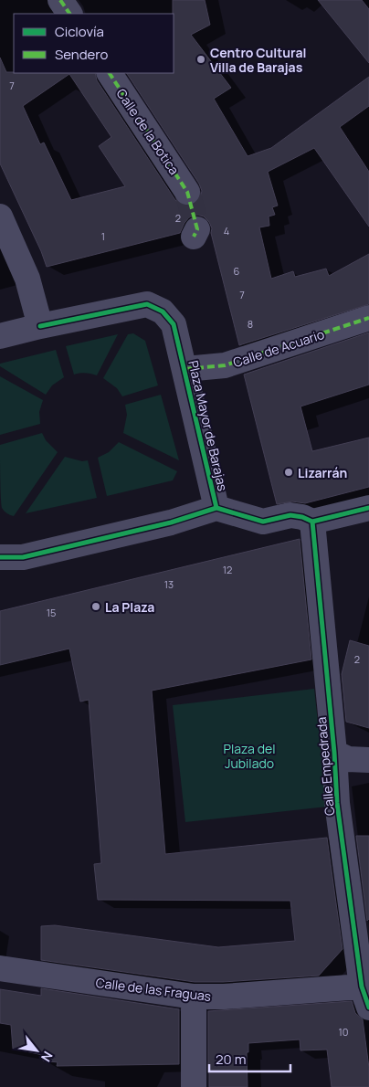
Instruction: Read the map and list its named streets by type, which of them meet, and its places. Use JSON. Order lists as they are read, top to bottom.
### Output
{
  "streets": {
    "street": [
      "Calle de la Botica",
      "Calle de Acuario",
      "Plaza Mayor de Barajas",
      "Calle Empedrada",
      "Calle de las Fraguas"
    ]
  },
  "crossings": [
    ["Calle de Acuario", "Plaza Mayor de Barajas"],
    ["Calle Empedrada", "Calle de las Fraguas"]
  ],
  "parks": ["Plaza del Jubilado"],
  "places": ["Centro Cultural Villa de Barajas", "Lizarrán", "La Plaza"],
  "house_numbers": [
    "7",
    "2",
    "4",
    "1",
    "6",
    "7",
    "8",
    "12",
    "13",
    "15",
    "2",
    "10"
  ],
  "legend": ["Ciclovía", "Sendero"],
  "scale_bar": "20 m",
  "north": "bottom right"
}
